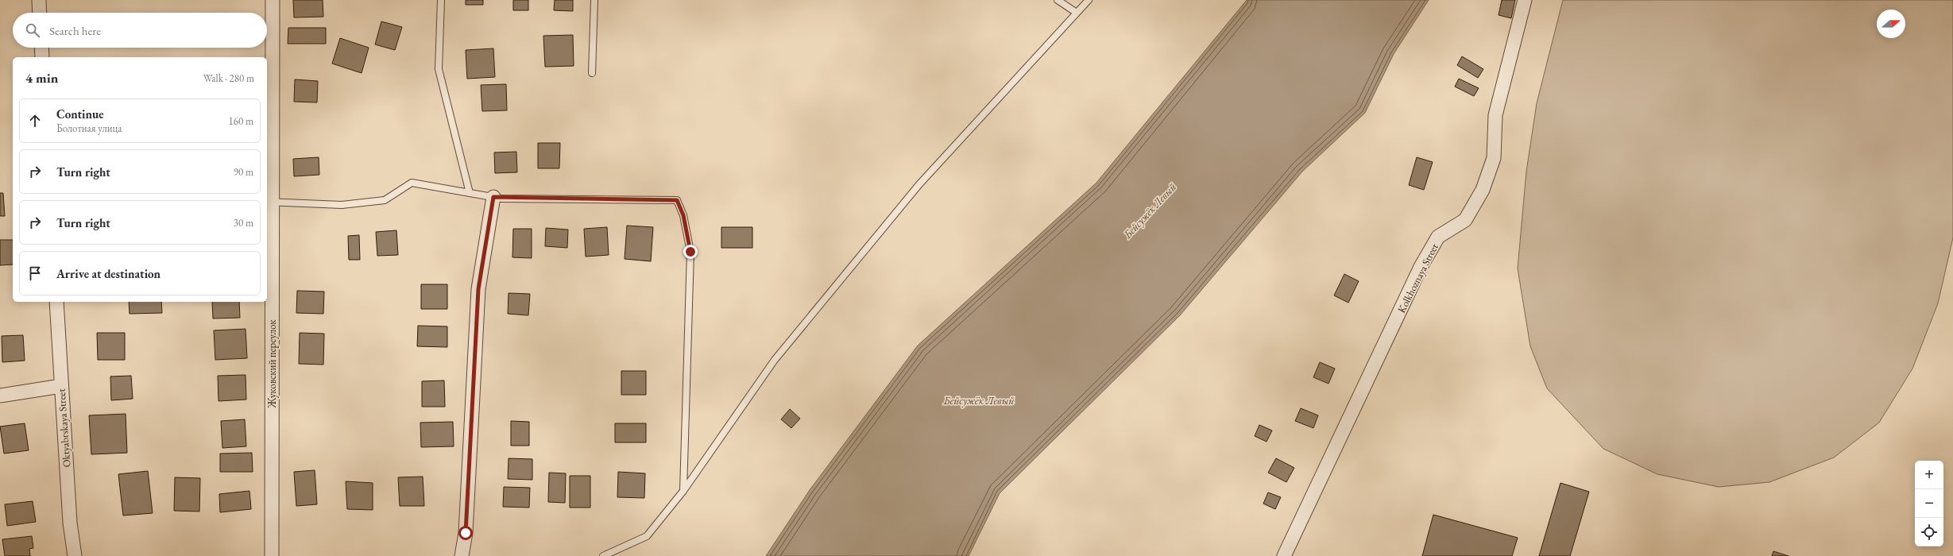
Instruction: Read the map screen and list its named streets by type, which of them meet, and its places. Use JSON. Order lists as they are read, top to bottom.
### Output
{
  "streets": {
    "street": ["Kolkhoznaya Street", "Жуковский переулок", "Oktyabrskaya Street"]
  },
  "water": ["Бейсужёк Левый"],
  "north": "right",
  "page": {
    "search": "Search here",
    "heading": ["4 min", "Walk · 280 m"],
    "list": [
      ["Continue", "Болотная улица", "160 m"],
      ["Turn right", "90 m"],
      ["Turn right", "30 m"],
      "Arrive at destination"
    ],
    "map_buttons": ["+", "−"]
  }
}
